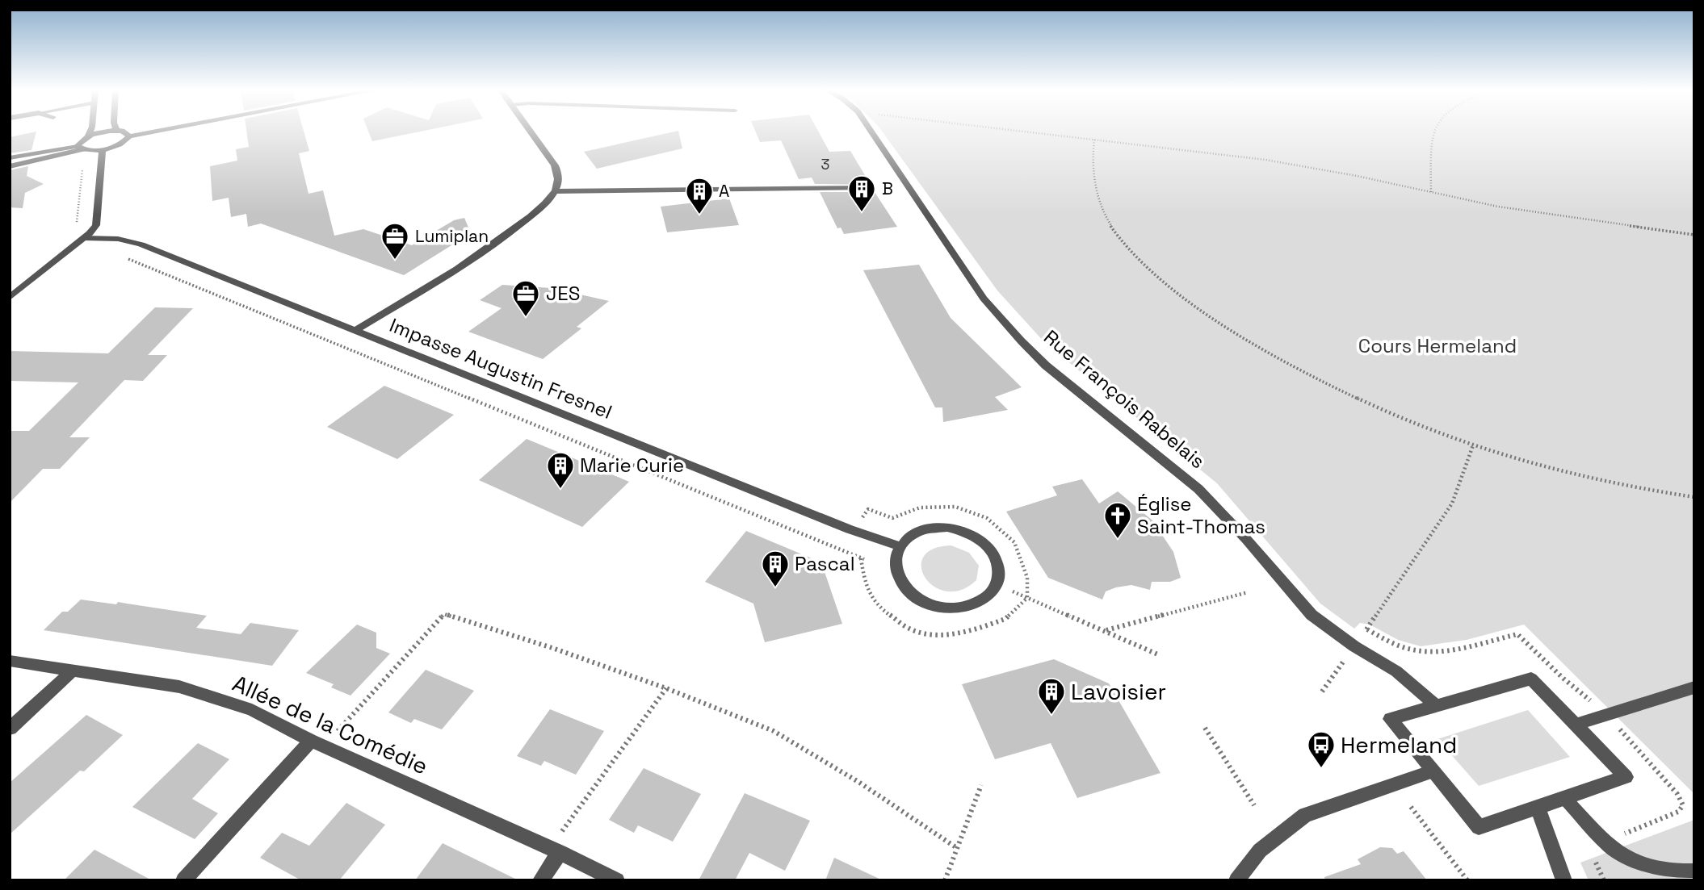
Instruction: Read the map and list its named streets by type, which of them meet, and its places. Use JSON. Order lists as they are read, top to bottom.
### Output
{
  "streets": {
    "street": ["Impasse Augustin Fresnel", "Rue François Rabelais", "Allée de la Comédie"]
  },
  "parks": ["Cours Hermeland"],
  "places": {
    "building": [
      "B",
      "A",
      "Marie Curie",
      "Pascal",
      "Lavoisier"
    ],
    "office": ["Lumiplan", "JES"],
    "church": ["Église Saint-Thomas"],
    "bus stop": ["Hermeland"]
  },
  "house_numbers": ["3"]
}
